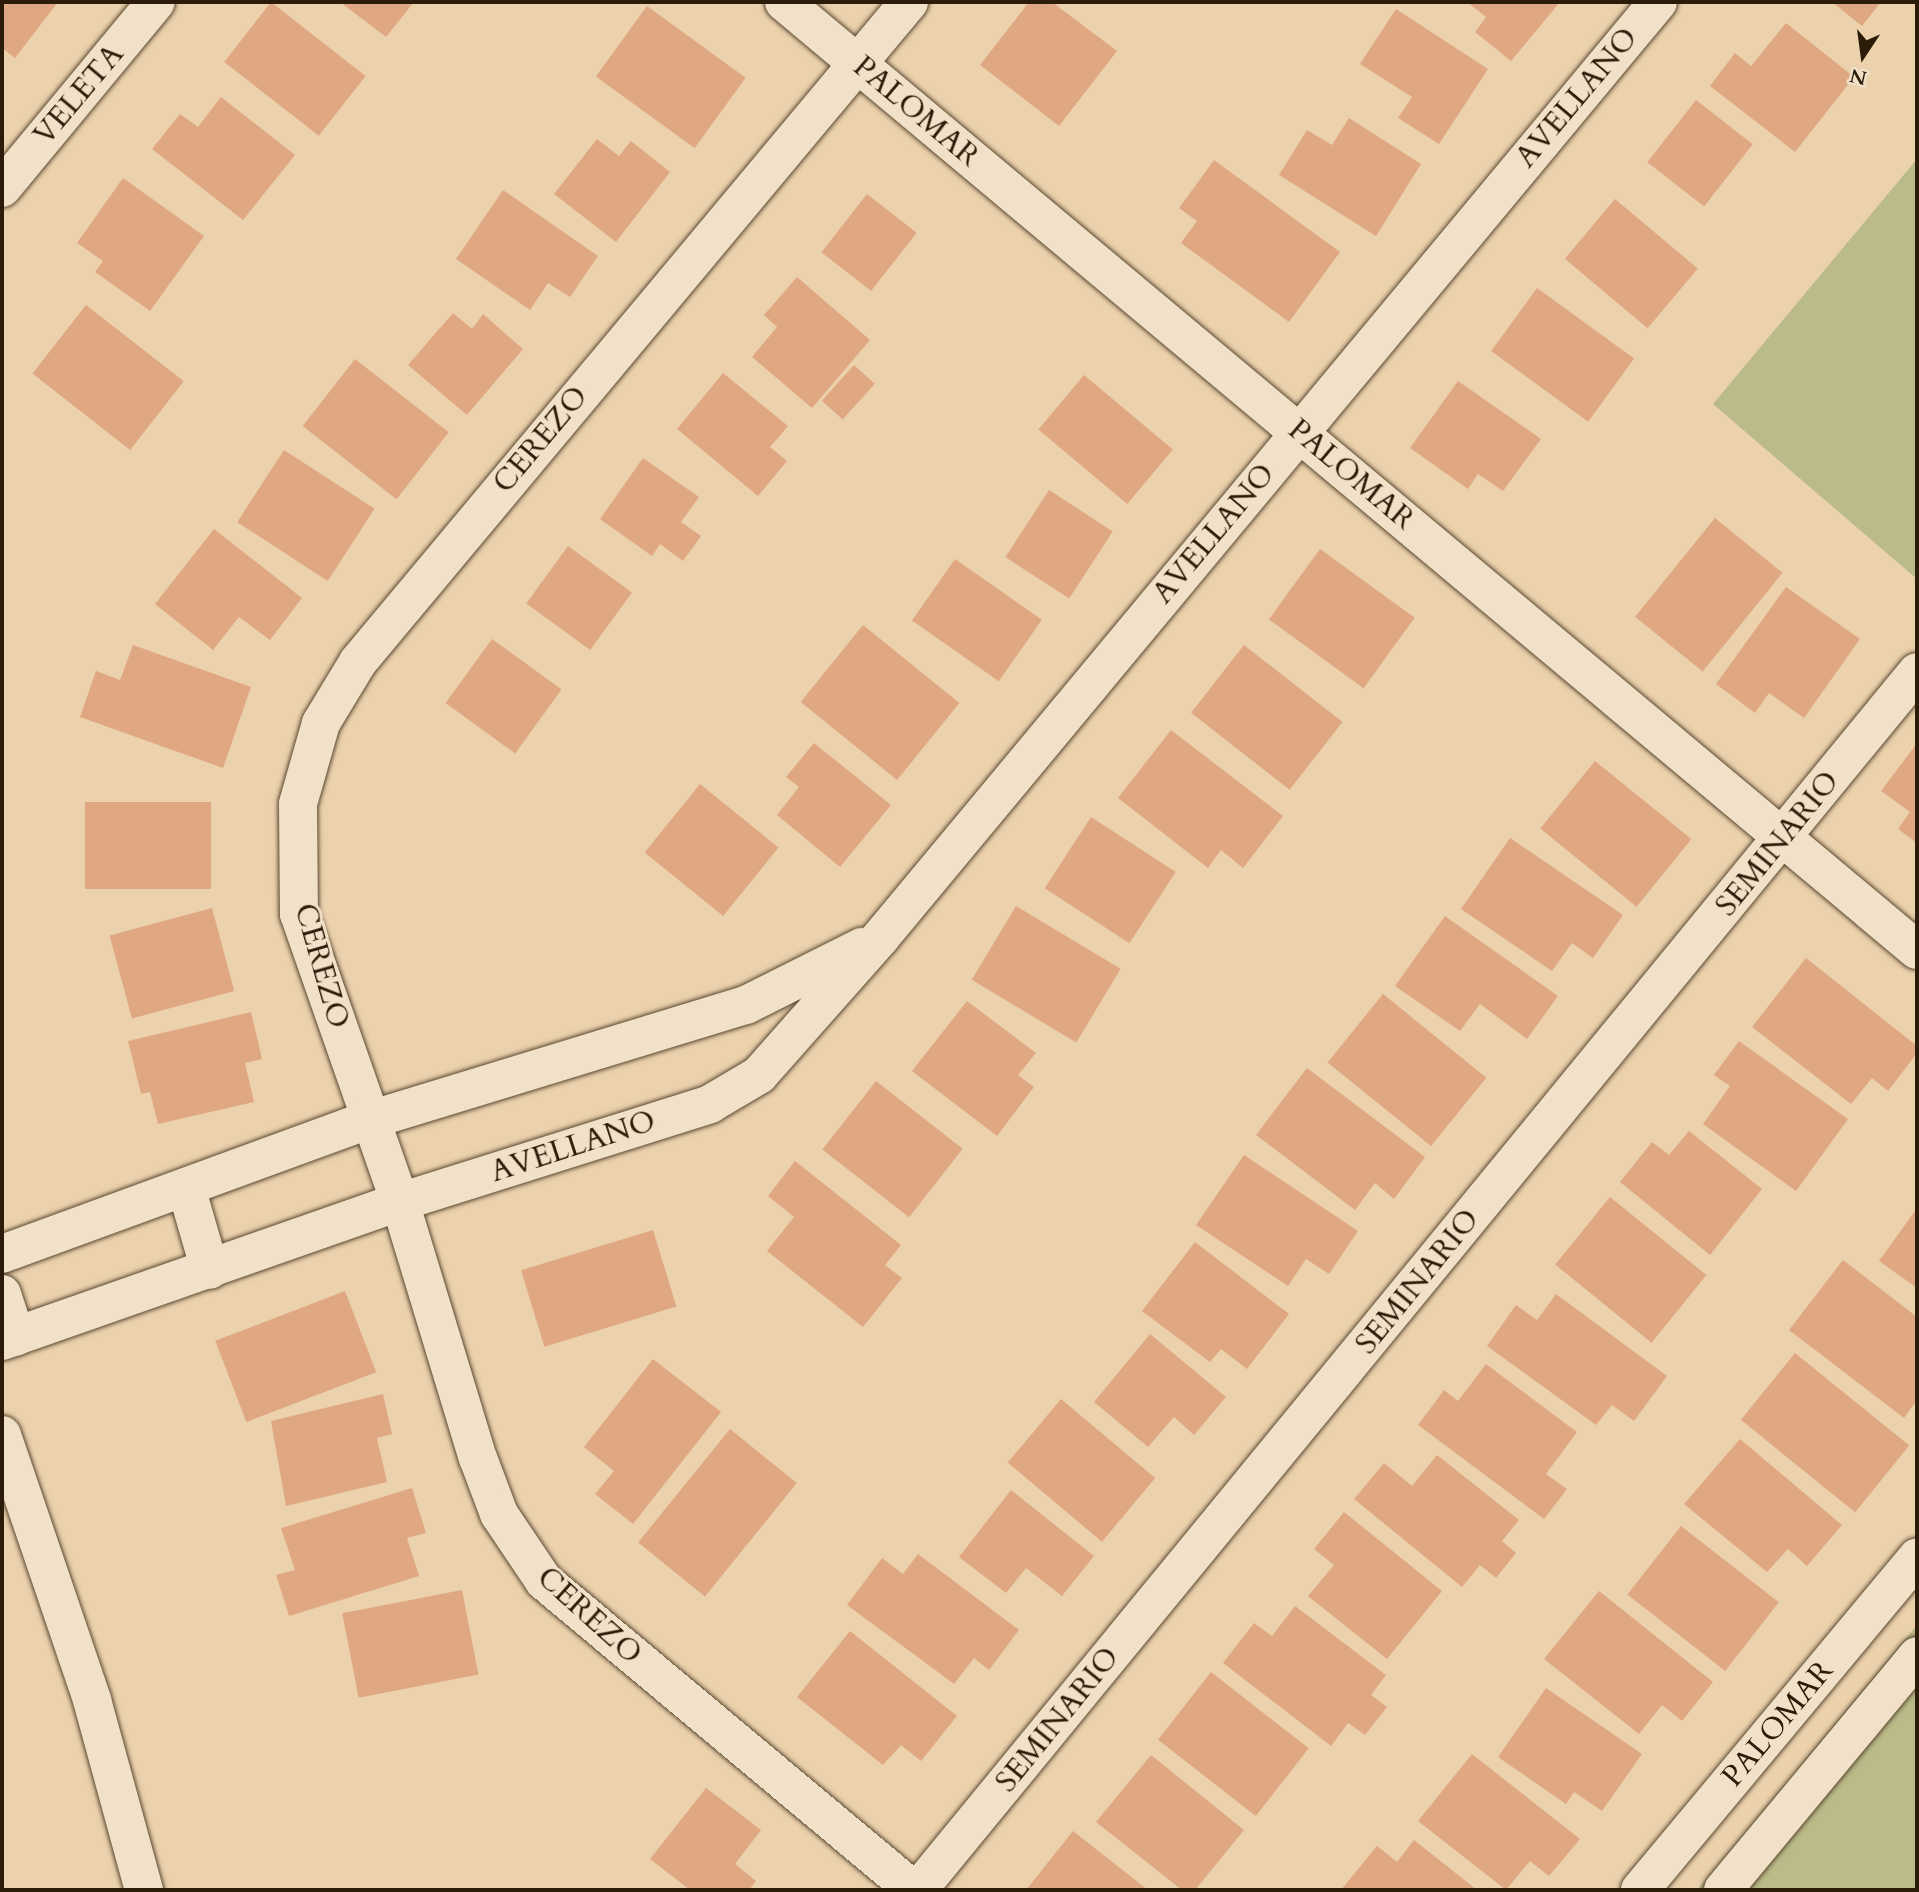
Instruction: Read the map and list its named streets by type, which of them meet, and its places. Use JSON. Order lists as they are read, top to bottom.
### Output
{
  "streets": {
    "street": [
      "VELETA",
      "AVELLANO",
      "PALOMAR",
      "CEREZO",
      "SEMINARIO"
    ]
  },
  "crossings": [
    ["AVELLANO", "PALOMAR"],
    ["AVELLANO", "CEREZO"],
    ["PALOMAR", "CEREZO"],
    ["PALOMAR", "SEMINARIO"],
    ["CEREZO", "SEMINARIO"]
  ],
  "north": "bottom"
}
